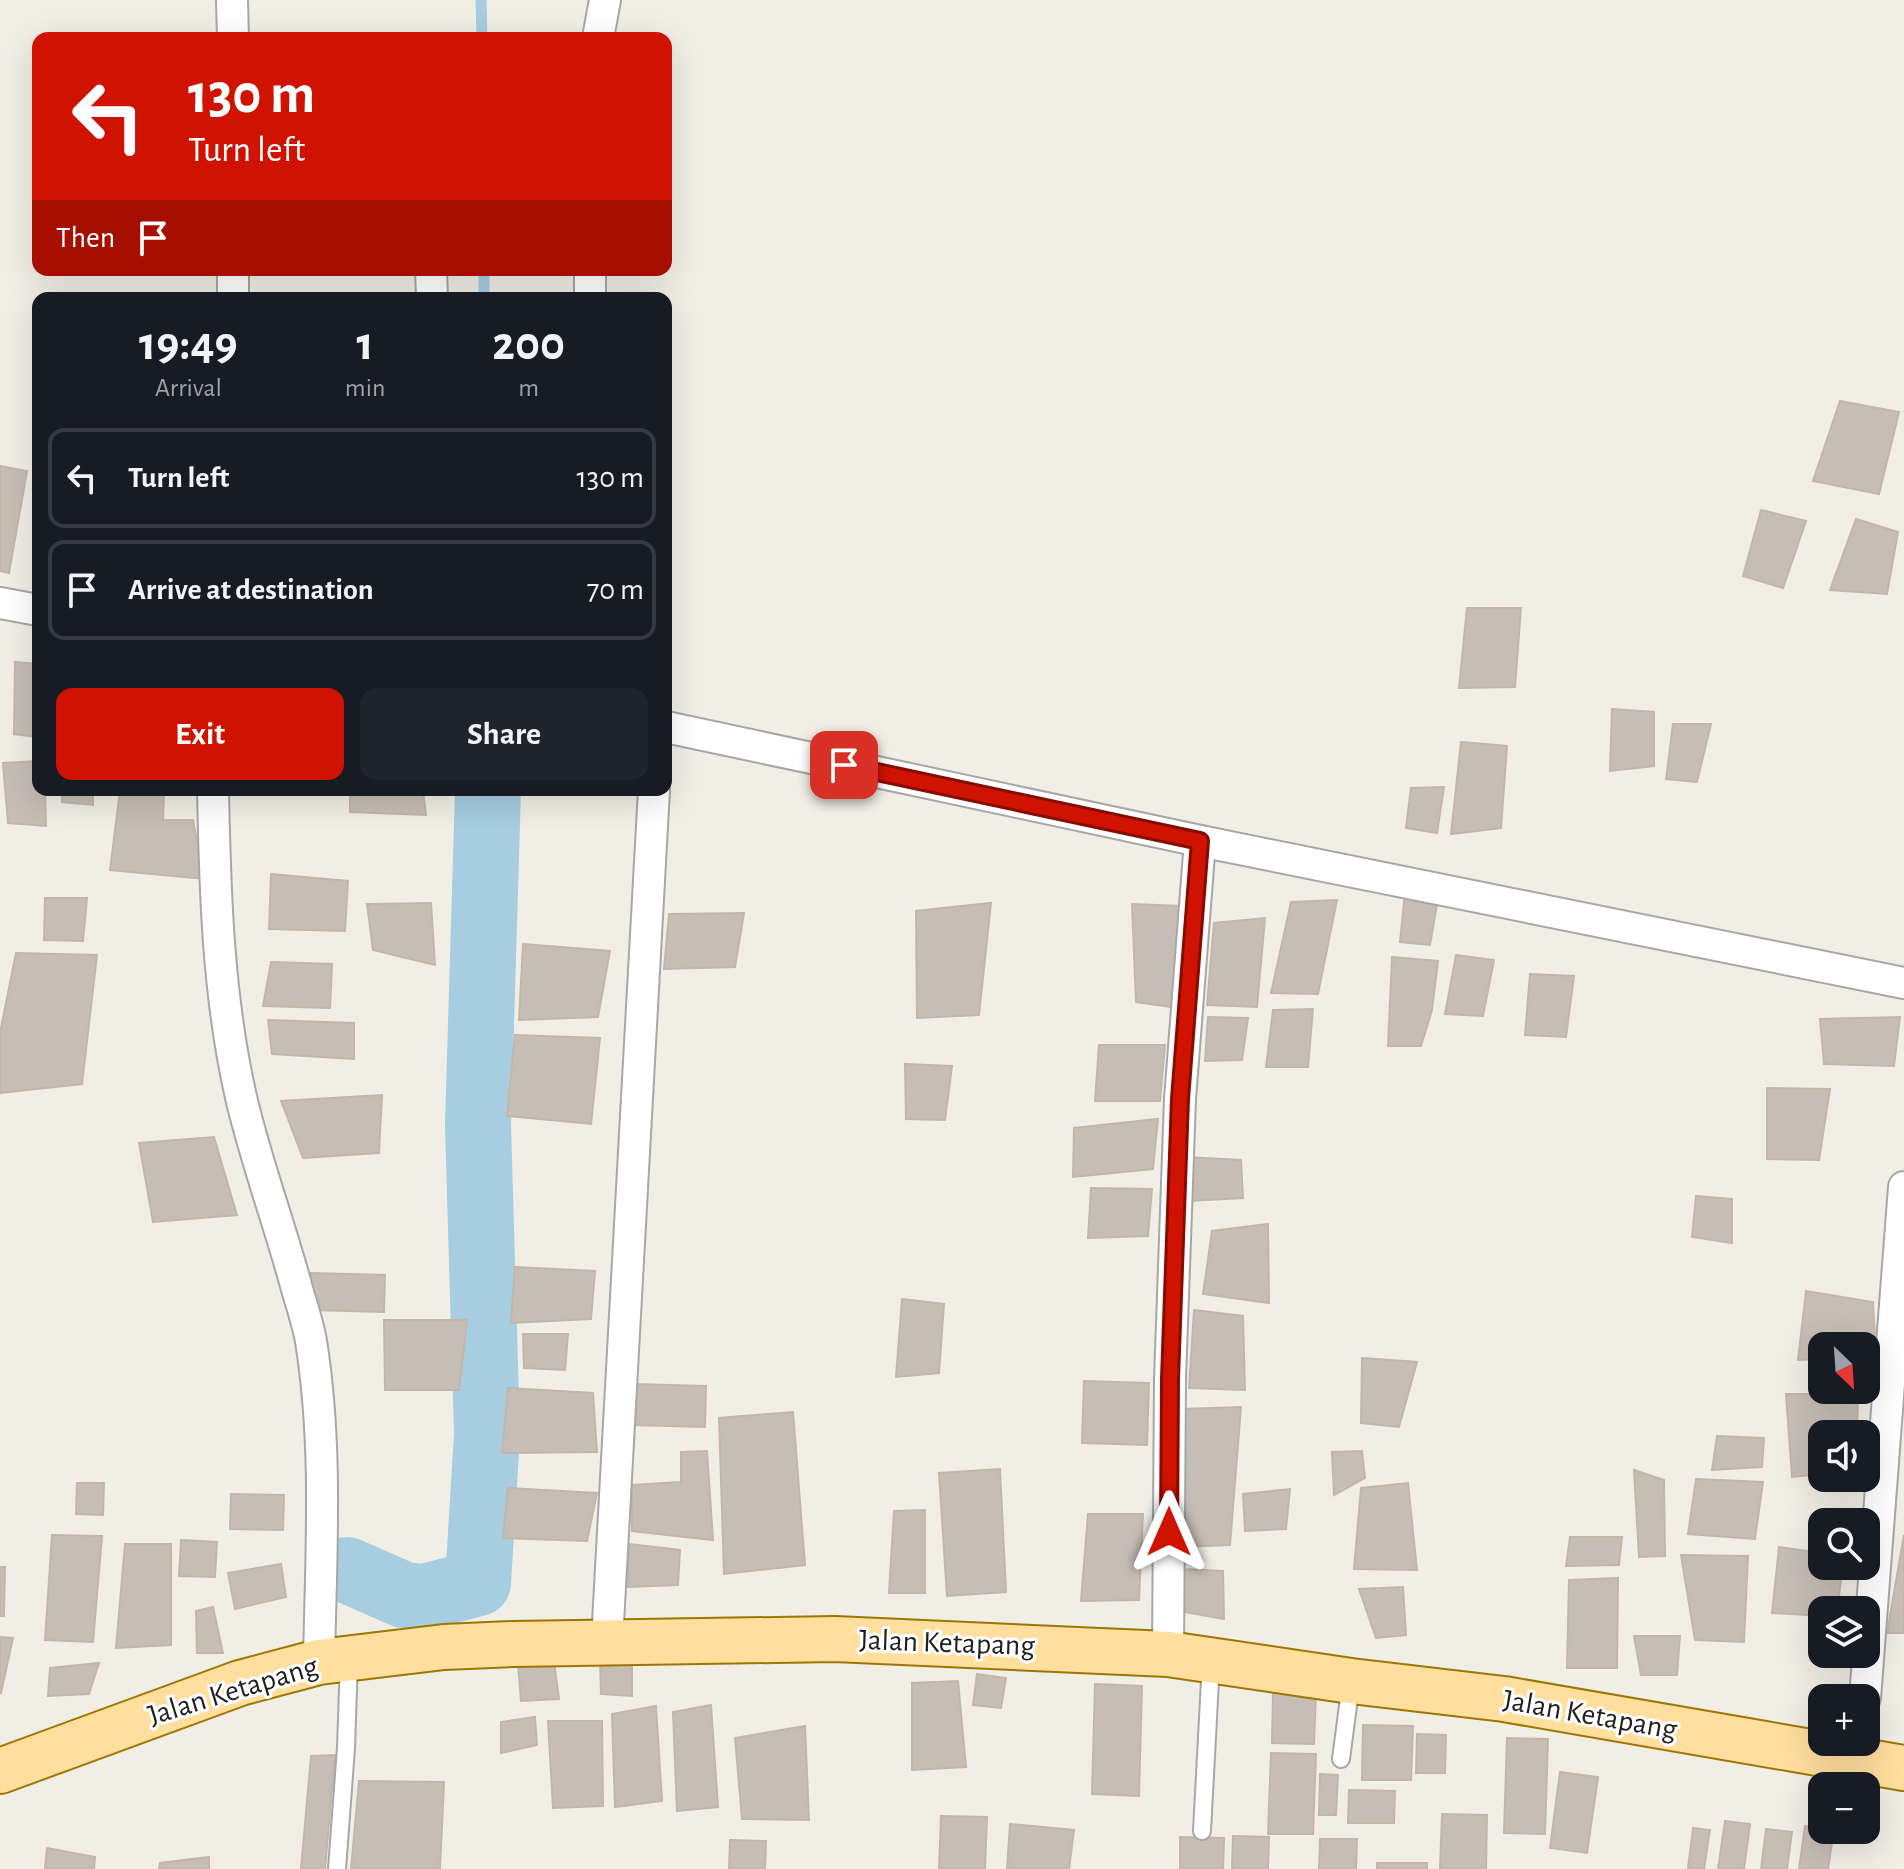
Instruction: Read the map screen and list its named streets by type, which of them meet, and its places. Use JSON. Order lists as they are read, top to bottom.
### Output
{
  "streets": {
    "main road": ["Jalan Ketapang"]
  },
  "north": "bottom right",
  "page": {
    "turn": ["130 m", "Turn left"],
    "then": "Then",
    "eta": [
      "19:49",
      "Arrival",
      "1",
      "min",
      "200",
      "m"
    ],
    "list": [
      {
        "name": "Turn left",
        "value": "130 m"
      },
      {
        "name": "Arrive at destination",
        "value": "70 m"
      }
    ],
    "buttons": ["Exit", "Share"],
    "map_buttons": ["+", "−"]
  }
}
